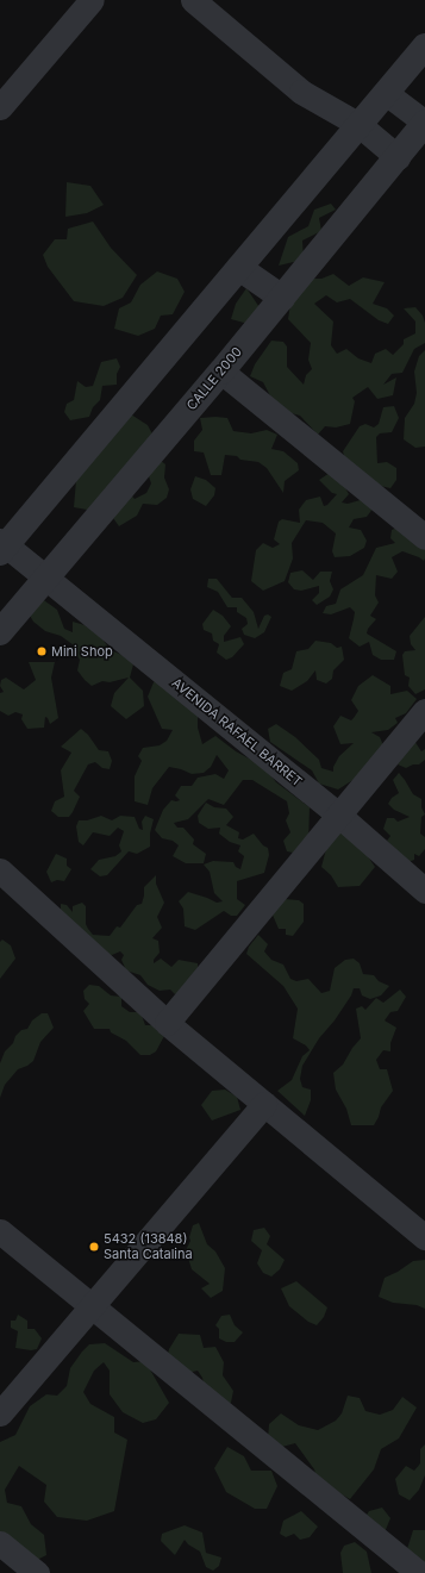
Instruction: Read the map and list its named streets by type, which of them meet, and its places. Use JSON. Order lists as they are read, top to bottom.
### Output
{
  "streets": {
    "street": ["CALLE 2000", "AVENIDA RAFAEL BARRET"]
  },
  "crossings": [
    ["CALLE 2000", "AVENIDA RAFAEL BARRET"]
  ],
  "places": ["Mini Shop", "5432 (13848) Santa Catalina"]
}
